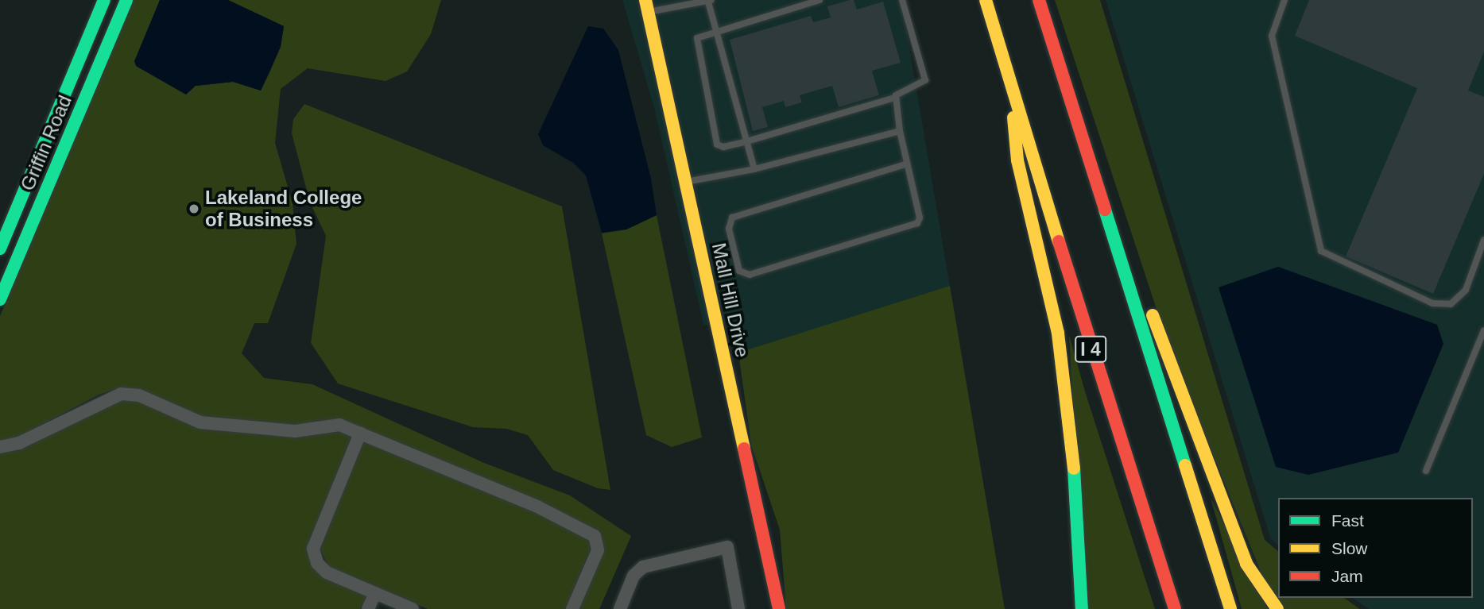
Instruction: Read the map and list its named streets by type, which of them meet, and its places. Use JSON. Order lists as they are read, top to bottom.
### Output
{
  "streets": {
    "main road": ["Griffin Road", "Mall Hill Drive", "I 4"]
  },
  "places": ["Lakeland College of Business"],
  "legend": ["Fast", "Slow", "Jam"]
}
